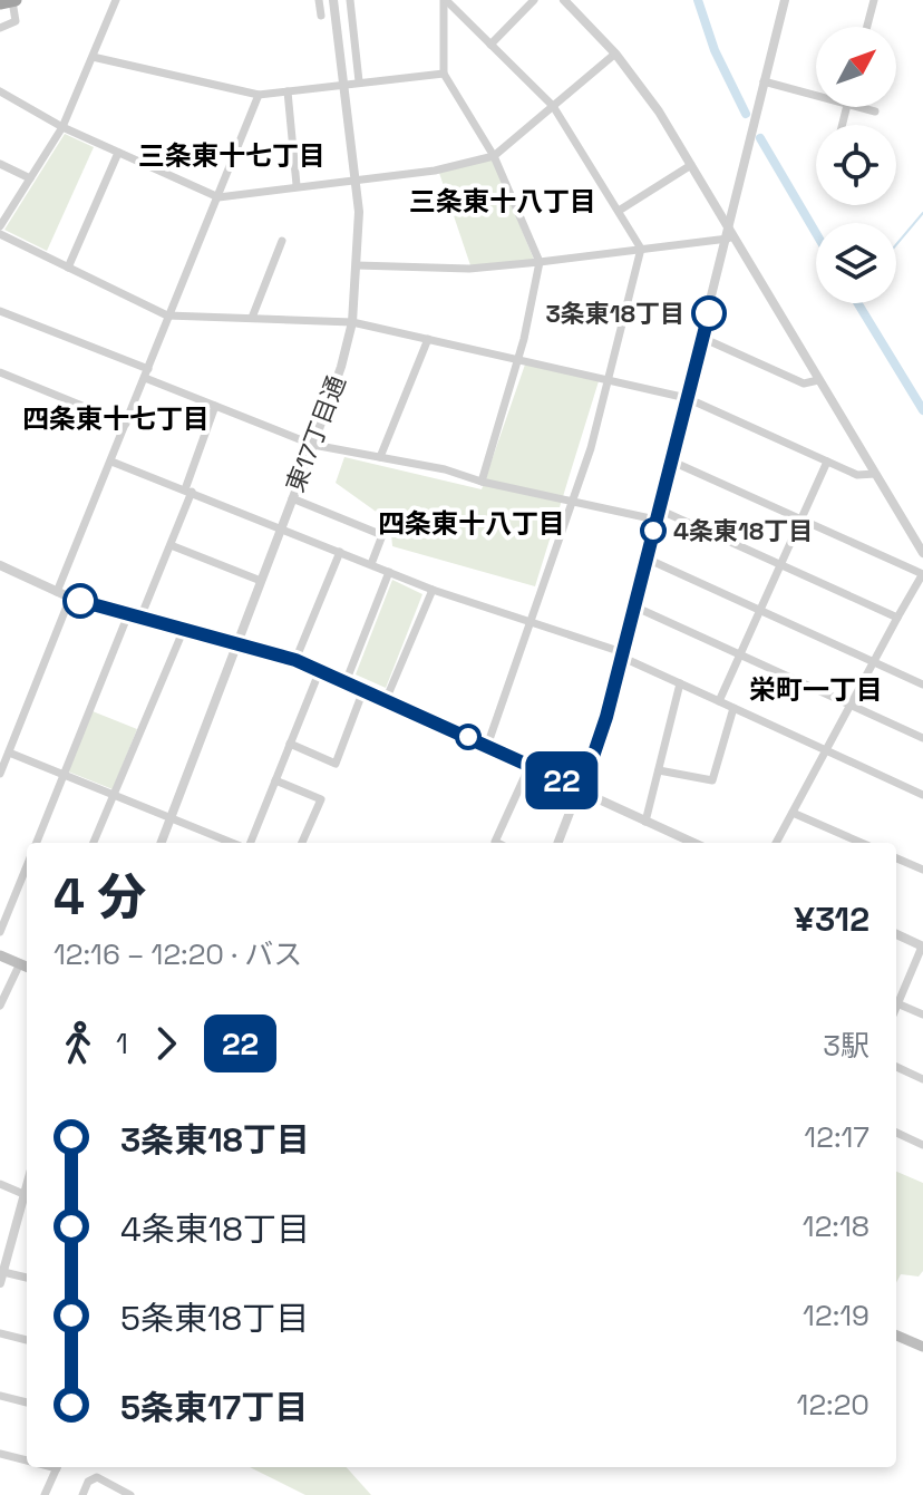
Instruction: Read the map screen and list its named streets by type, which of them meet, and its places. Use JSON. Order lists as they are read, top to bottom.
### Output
{
  "streets": {
    "street": ["東17丁目通"]
  },
  "districts": [
    "三条東十七丁目",
    "三条東十八丁目",
    "四条東十七丁目",
    "四条東十八丁目",
    "栄町一丁目"
  ],
  "places": ["3条東18丁目", "4条東18丁目"],
  "lines": ["bus line 22"],
  "north": "top right",
  "page": {
    "on_map": "22",
    "heading": ["4 分", "12:16 – 12:20 · バス", "¥312"],
    "legs": ["1", "22", "3駅"],
    "list": [
      {
        "name": "3条東18丁目",
        "value": "12:17"
      },
      {
        "name": "4条東18丁目",
        "value": "12:18"
      },
      {
        "name": "5条東18丁目",
        "value": "12:19"
      },
      {
        "name": "5条東17丁目",
        "value": "12:20"
      }
    ]
  }
}
